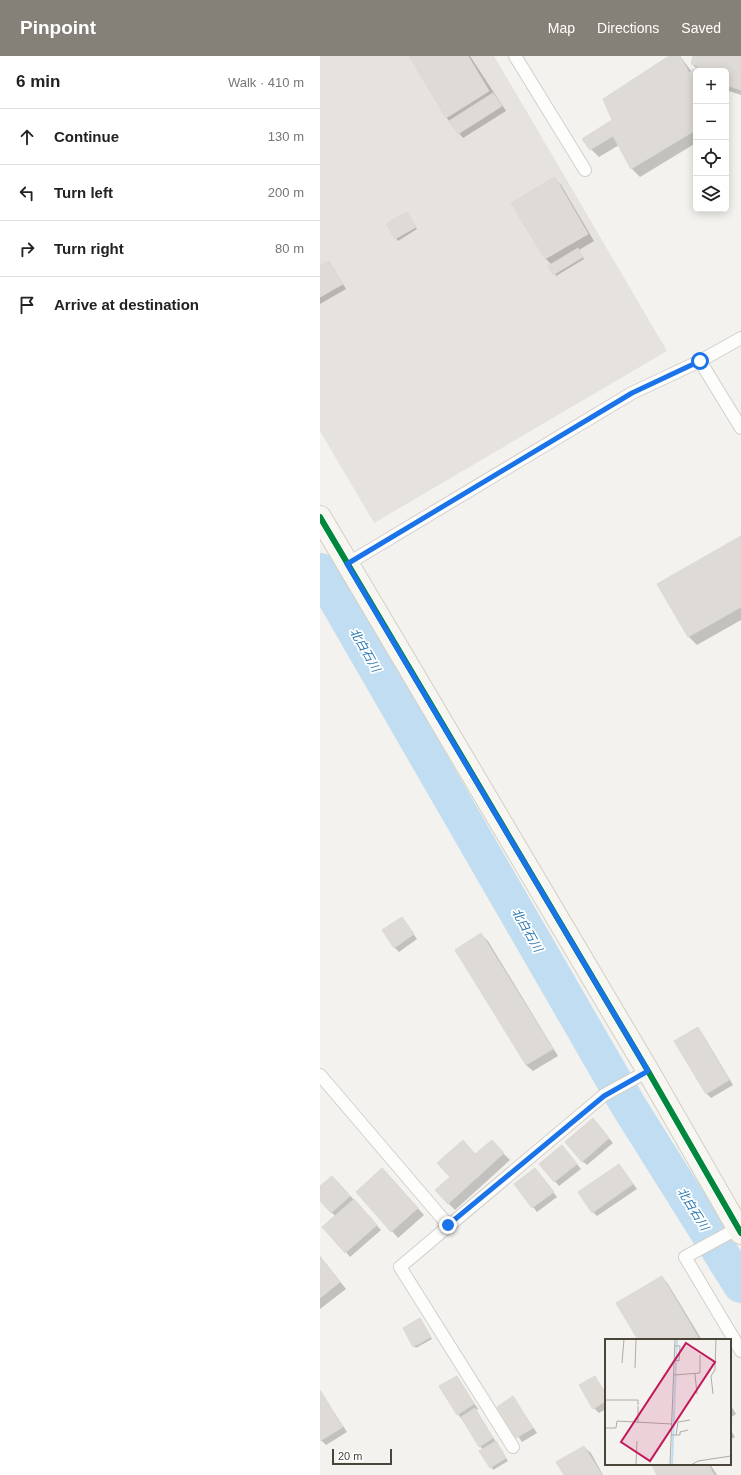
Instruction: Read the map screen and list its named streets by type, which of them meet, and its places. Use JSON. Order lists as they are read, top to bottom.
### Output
{
  "water": ["北白石川"],
  "scale_bar": "20 m",
  "page": {
    "header": "Pinpoint",
    "nav": ["Map", "Directions", "Saved"],
    "heading": ["6 min", "Walk · 410 m"],
    "map_buttons": ["+", "−"],
    "list": [
      ["Continue", "130 m"],
      ["Turn left", "200 m"],
      ["Turn right", "80 m"],
      "Arrive at destination"
    ],
    "scale": "20 m"
  }
}
